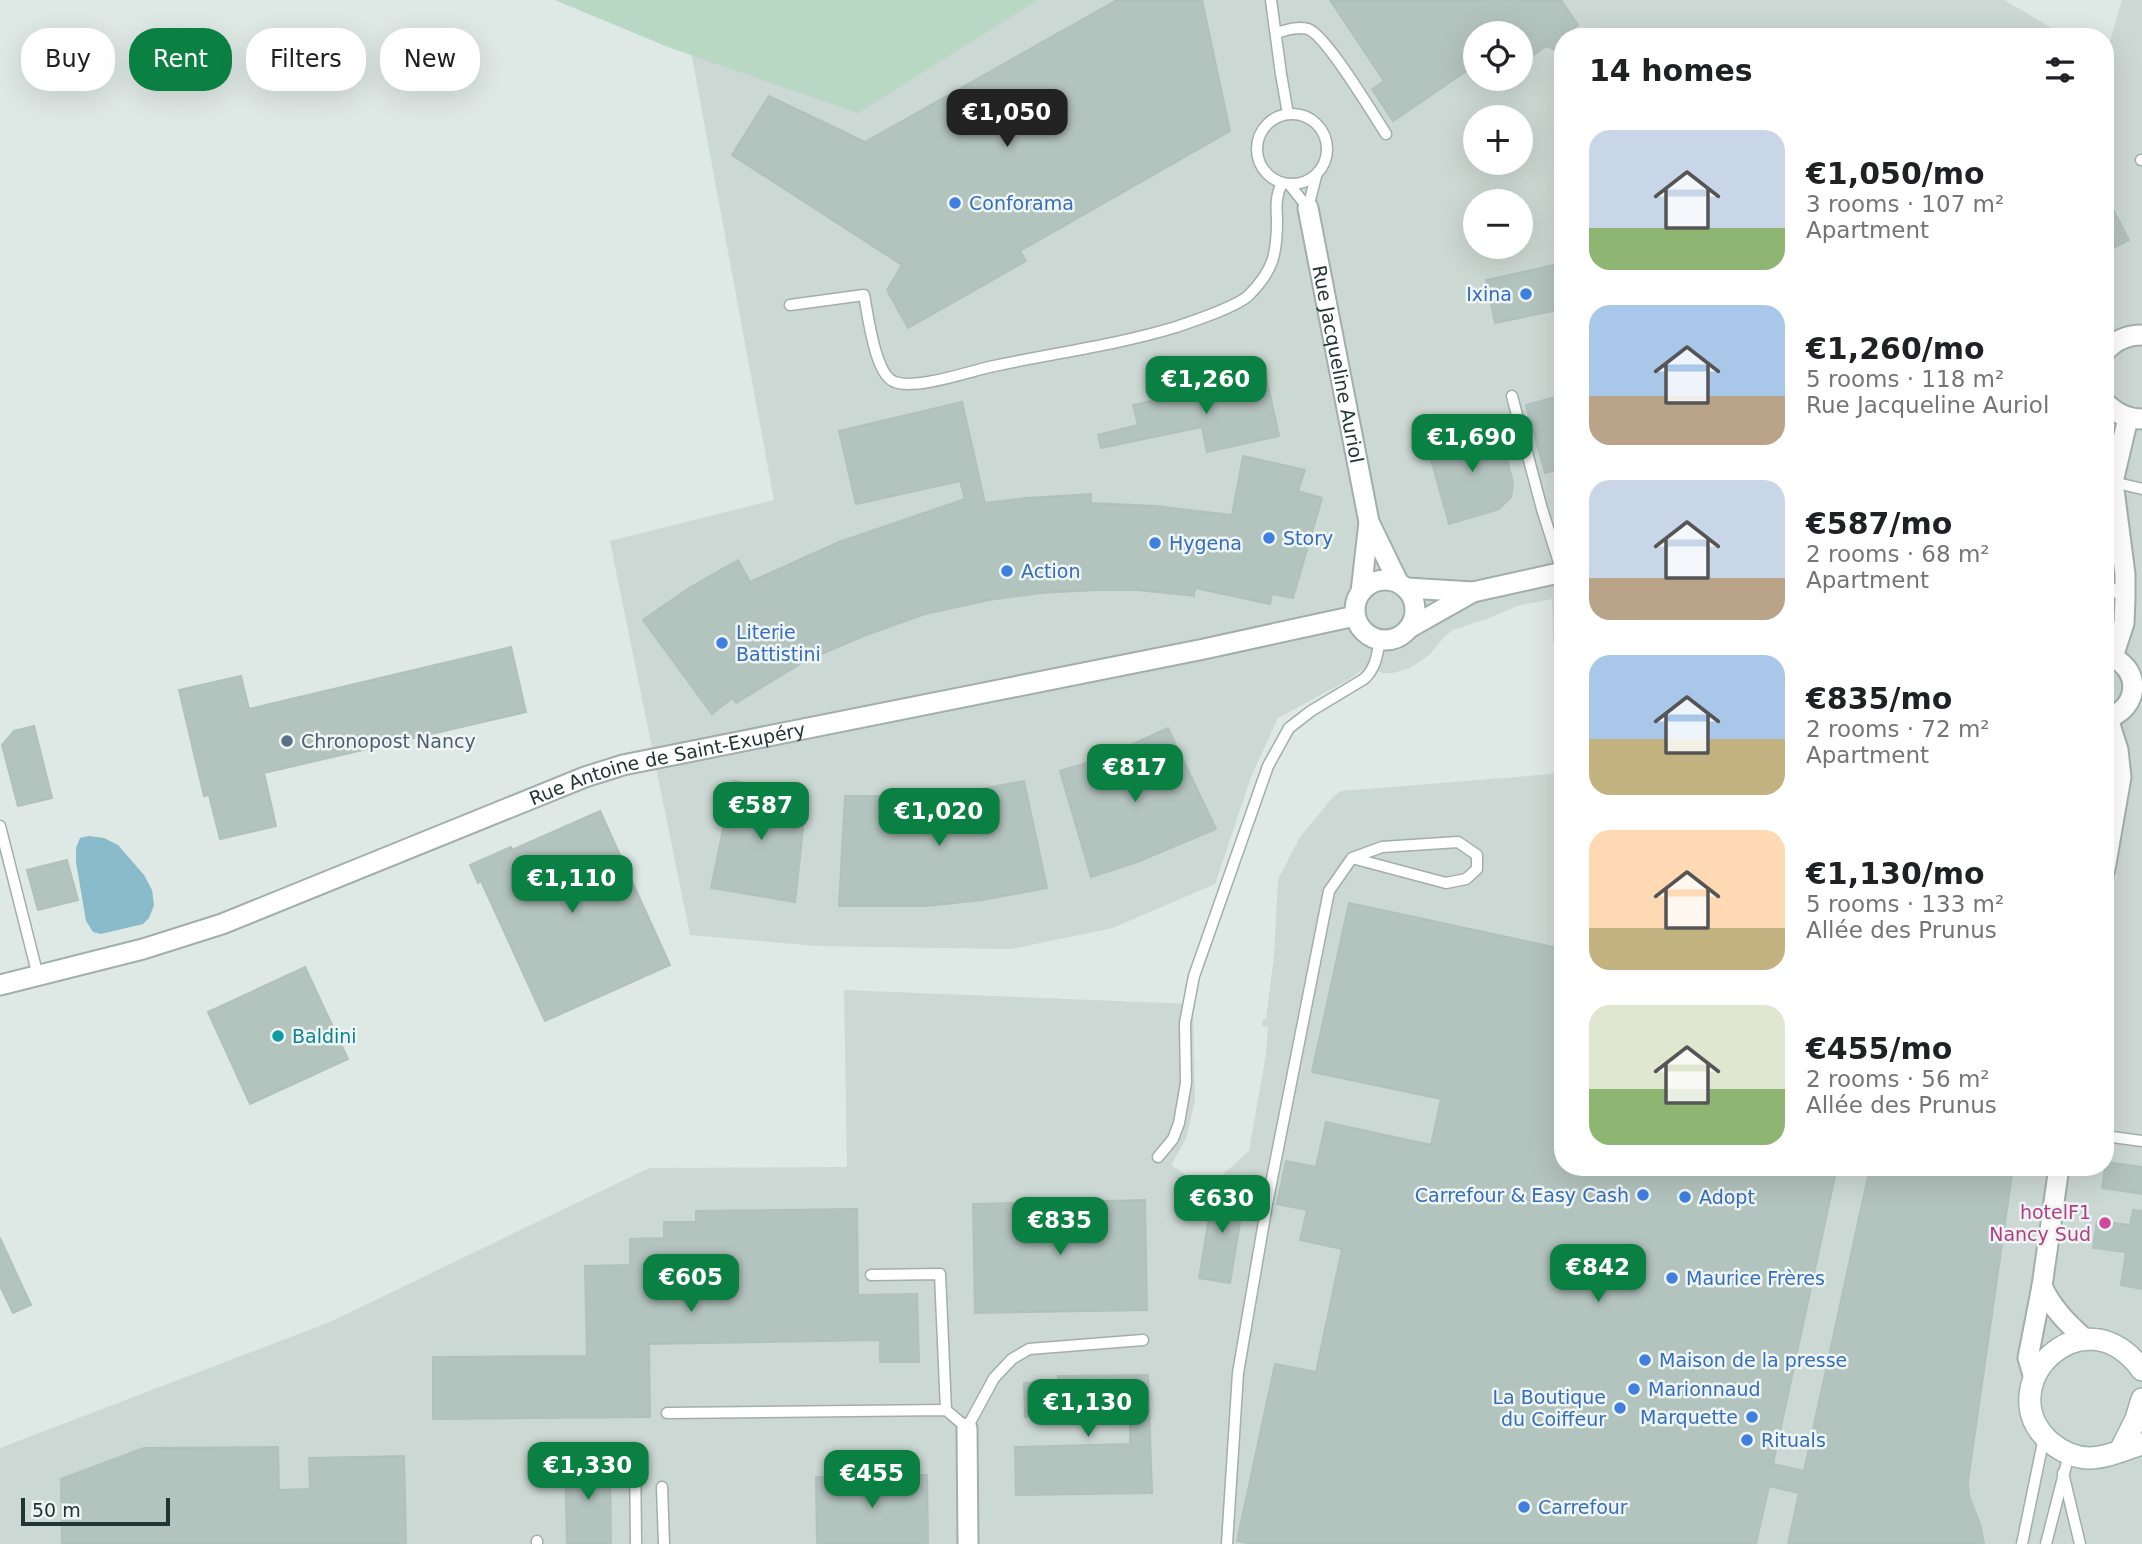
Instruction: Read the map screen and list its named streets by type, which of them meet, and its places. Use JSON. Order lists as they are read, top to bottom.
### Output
{
  "streets": {
    "street": ["Rue Jacqueline Auriol", "Rue Antoine de Saint-Exupéry"]
  },
  "crossings": [
    ["Rue Jacqueline Auriol", "Rue Antoine de Saint-Exupéry"]
  ],
  "places": [
    "Conforama",
    "Ixina",
    "Story",
    "Hygena",
    "Action",
    "Literie Battistini",
    "Chronopost Nancy",
    "Baldini",
    "Carrefour & Easy Cash",
    "Adopt",
    "hotelF1 Nancy Sud",
    "Maurice Frères",
    "Maison de la presse",
    "Marionnaud",
    "La Boutique du Coiffeur",
    "Marquette",
    "Rituals",
    "Carrefour"
  ],
  "scale_bar": "50 m",
  "page": {
    "map_buttons": ["+", "−"],
    "chip": [
      "Buy",
      "Rent",
      "Filters",
      "New"
    ],
    "heading": "14 homes",
    "price": [
      "€1,050",
      "€1,260",
      "€1,690",
      "€817",
      "€587",
      "€1,020",
      "€1,110",
      "€630",
      "€835",
      "€842",
      "€605",
      "€1,130",
      "€1,330",
      "€455"
    ],
    "list": [
      {
        "name": "€1,050/mo",
        "note": "3 rooms · 107 m² · Apartment"
      },
      {
        "name": "€1,260/mo",
        "note": "5 rooms · 118 m² · Rue Jacqueline Auriol"
      },
      {
        "name": "€587/mo",
        "note": "2 rooms · 68 m² · Apartment"
      },
      {
        "name": "€835/mo",
        "note": "2 rooms · 72 m² · Apartment"
      },
      {
        "name": "€1,130/mo",
        "note": "5 rooms · 133 m² · Allée des Prunus"
      },
      {
        "name": "€455/mo",
        "note": "2 rooms · 56 m² · Allée des Prunus"
      }
    ],
    "scale": "50 m"
  }
}
